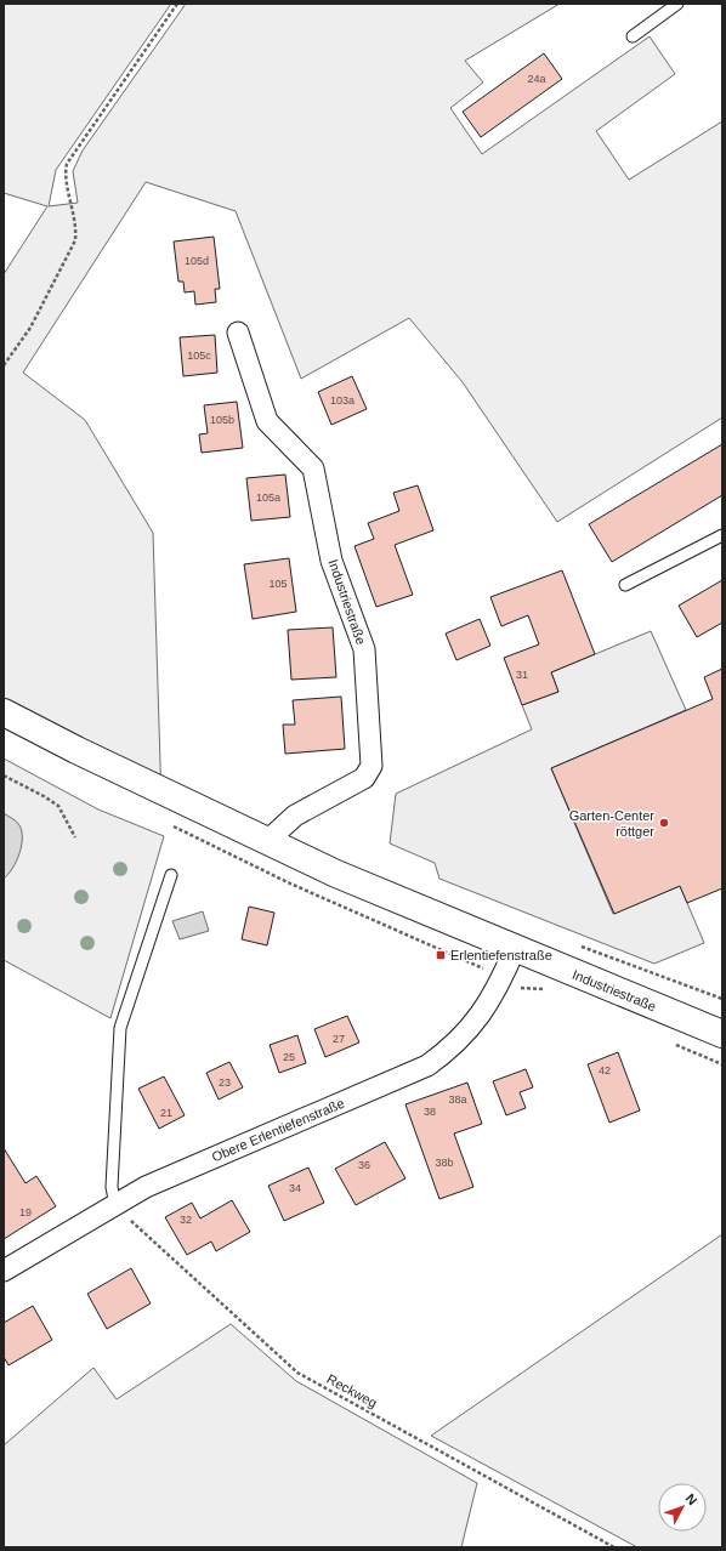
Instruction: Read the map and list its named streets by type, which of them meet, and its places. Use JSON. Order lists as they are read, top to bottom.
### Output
{
  "streets": {
    "street": ["Industriestraße", "Obere Erlentiefenstraße"],
    "path": ["Reckweg"]
  },
  "crossings": [
    ["Industriestraße", "Obere Erlentiefenstraße"],
    ["Obere Erlentiefenstraße", "Reckweg"]
  ],
  "places": {
    "other": ["Garten-Center röttger"],
    "transit": ["Erlentiefenstraße"]
  },
  "house_numbers": [
    "24a",
    "105d",
    "105c",
    "103a",
    "105b",
    "105a",
    "105",
    "31",
    "27",
    "25",
    "42",
    "23",
    "38a",
    "38",
    "21",
    "38b",
    "36",
    "34",
    "19",
    "32"
  ],
  "north": "top right"
}
